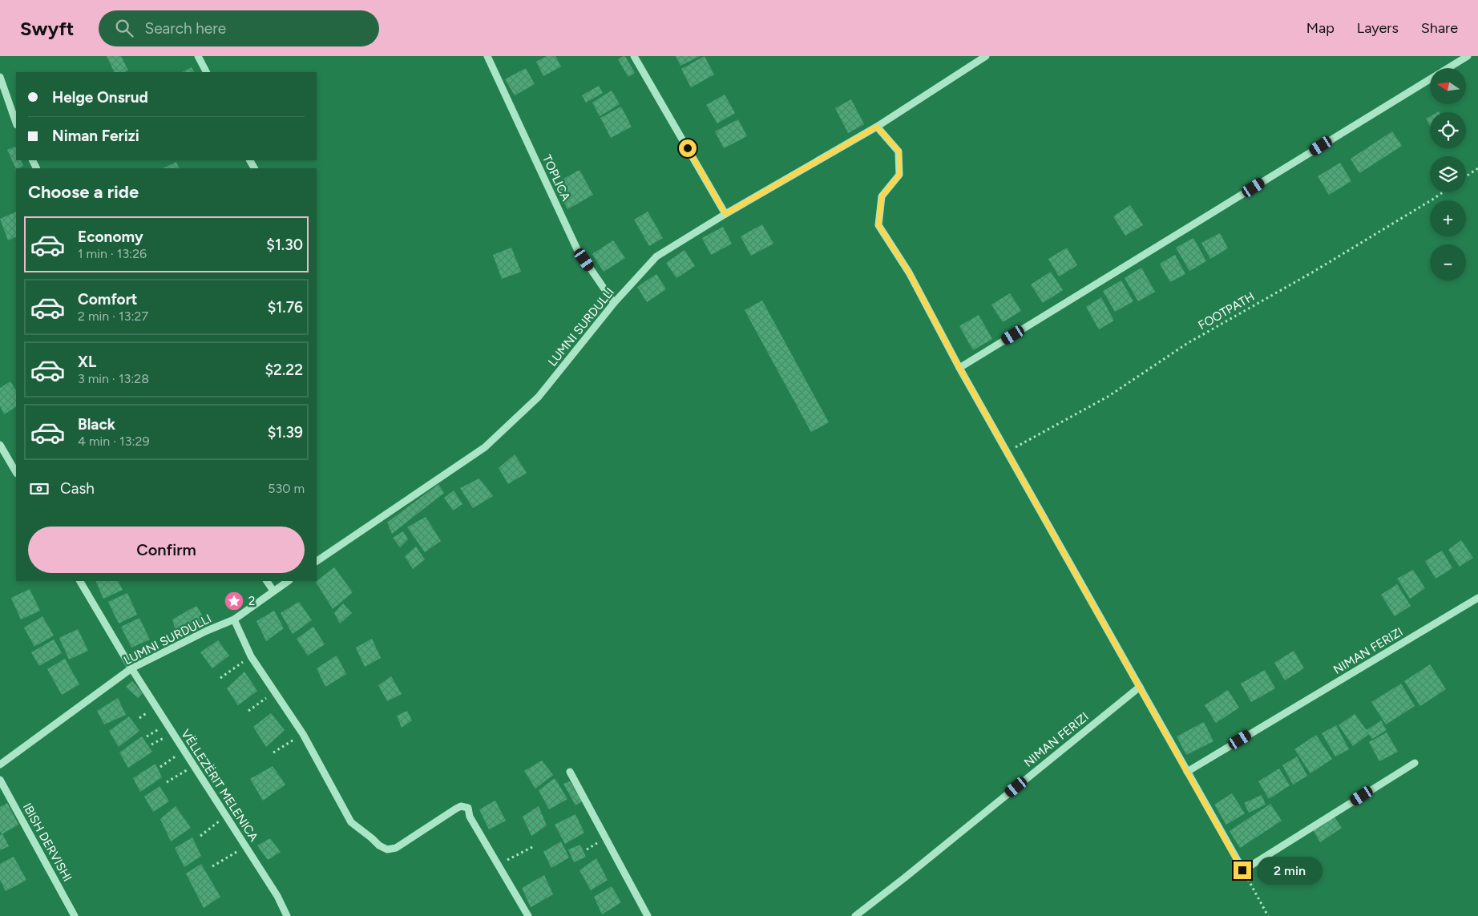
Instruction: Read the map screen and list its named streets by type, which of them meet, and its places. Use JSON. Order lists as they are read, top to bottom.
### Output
{
  "streets": {
    "street": [
      "TOPLICA",
      "LUMNI SURDULLI",
      "NIMAN FERIZI",
      "VËLLEZËRIT MELENICA",
      "IBISH DERVISHI"
    ],
    "path": ["FOOTPATH"]
  },
  "crossings": [
    ["TOPLICA", "LUMNI SURDULLI"],
    ["LUMNI SURDULLI", "VËLLEZËRIT MELENICA"]
  ],
  "places": {
    "place": ["2"]
  },
  "north": "left",
  "page": {
    "header": "Swyft",
    "search": "Search here",
    "nav": ["Map", "Layers", "Share"],
    "map_buttons": ["+", "−"],
    "banner": ["Helge Onsrud", "Niman Ferizi"],
    "heading": "Choose a ride",
    "list": [
      {
        "name": "Economy",
        "note": "1 min · 13:26",
        "value": "$1.30"
      },
      {
        "name": "Comfort",
        "note": "2 min · 13:27",
        "value": "$1.76"
      },
      {
        "name": "XL",
        "note": "3 min · 13:28",
        "value": "$2.22"
      },
      {
        "name": "Black",
        "note": "4 min · 13:29",
        "value": "$1.39"
      }
    ],
    "pay": ["Cash", "530 m"],
    "buttons": "Confirm",
    "bubble": "2 min"
  }
}
